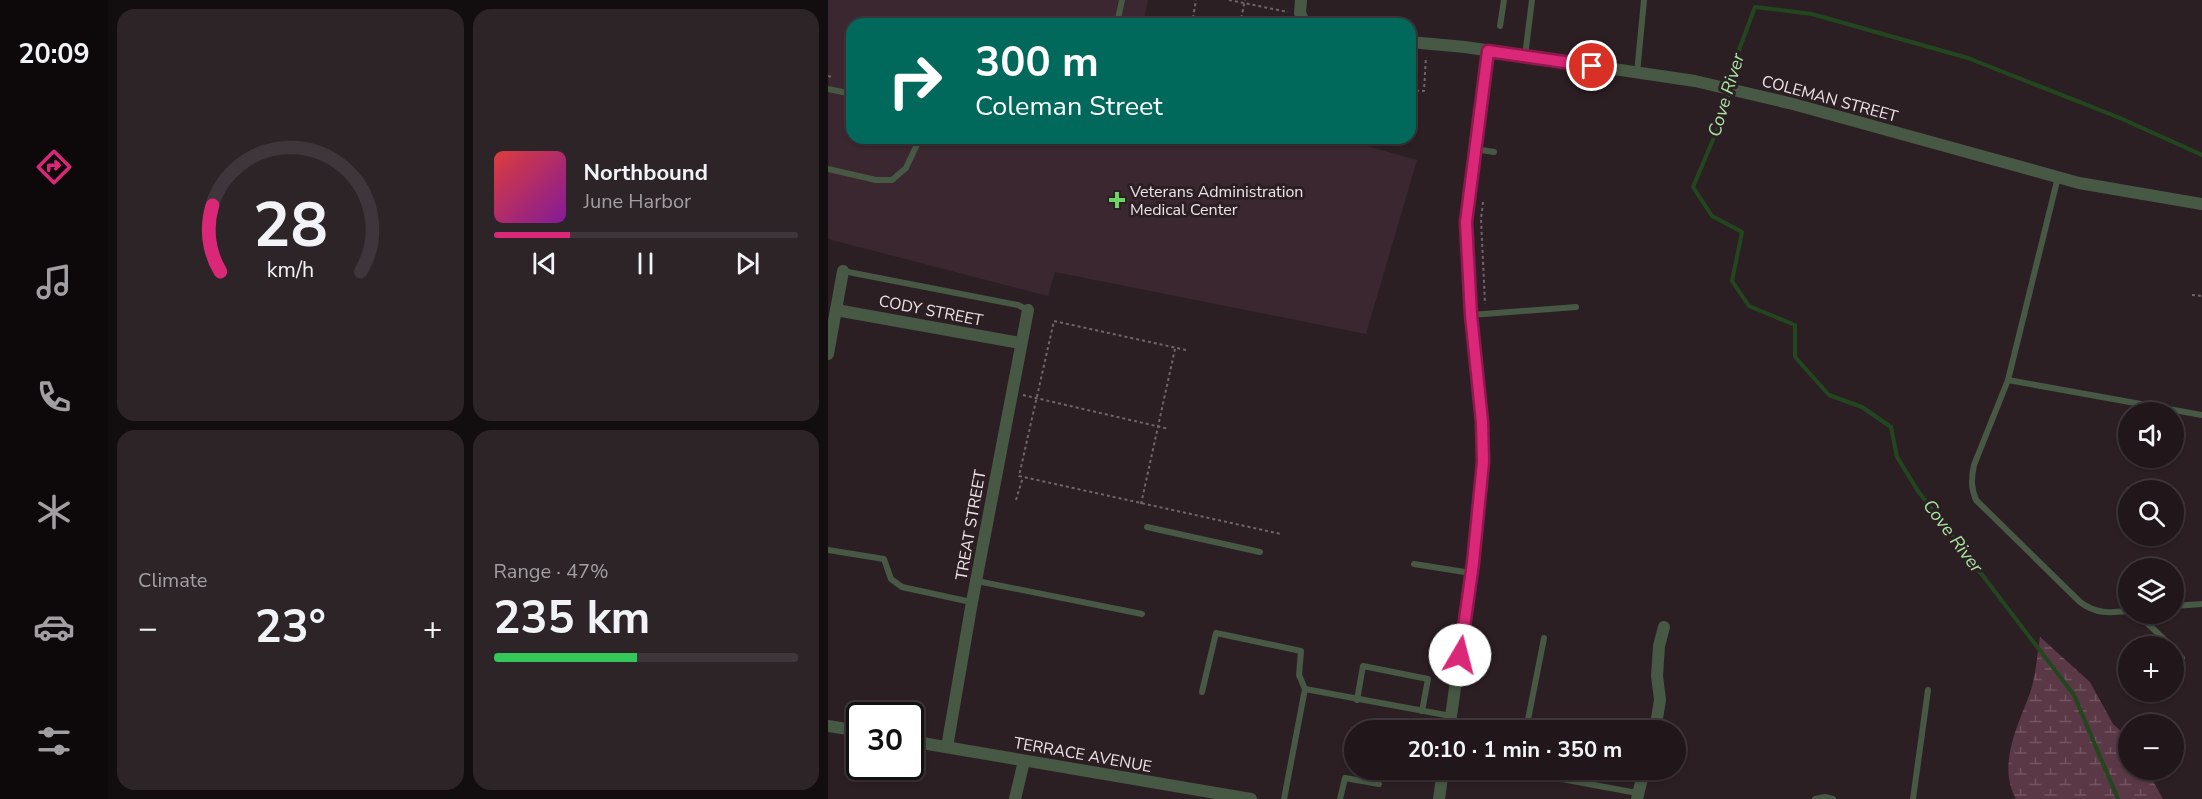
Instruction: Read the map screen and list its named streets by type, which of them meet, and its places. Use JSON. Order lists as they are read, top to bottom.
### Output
{
  "streets": {
    "street": [
      "COLEMAN STREET",
      "CODY STREET",
      "TREAT STREET",
      "TERRACE AVENUE"
    ]
  },
  "crossings": [
    ["CODY STREET", "TREAT STREET"],
    ["TREAT STREET", "TERRACE AVENUE"]
  ],
  "water": ["Cove River"],
  "places": {
    "health": ["Veterans Administration Medical Center"]
  },
  "page": {
    "tabs": "20:09",
    "turn": ["300 m", "Coleman Street"],
    "song": ["Northbound", "June Harbor"],
    "map_buttons": ["+", "−"],
    "tile": [
      "Climate",
      ["Range · 47%", "235 km"]
    ],
    "heat": ["−", "23°", "+"],
    "limit": "30",
    "trip": "20:10 · 1 min · 350 m",
    "gauge": ["28", "km/h"]
  }
}
